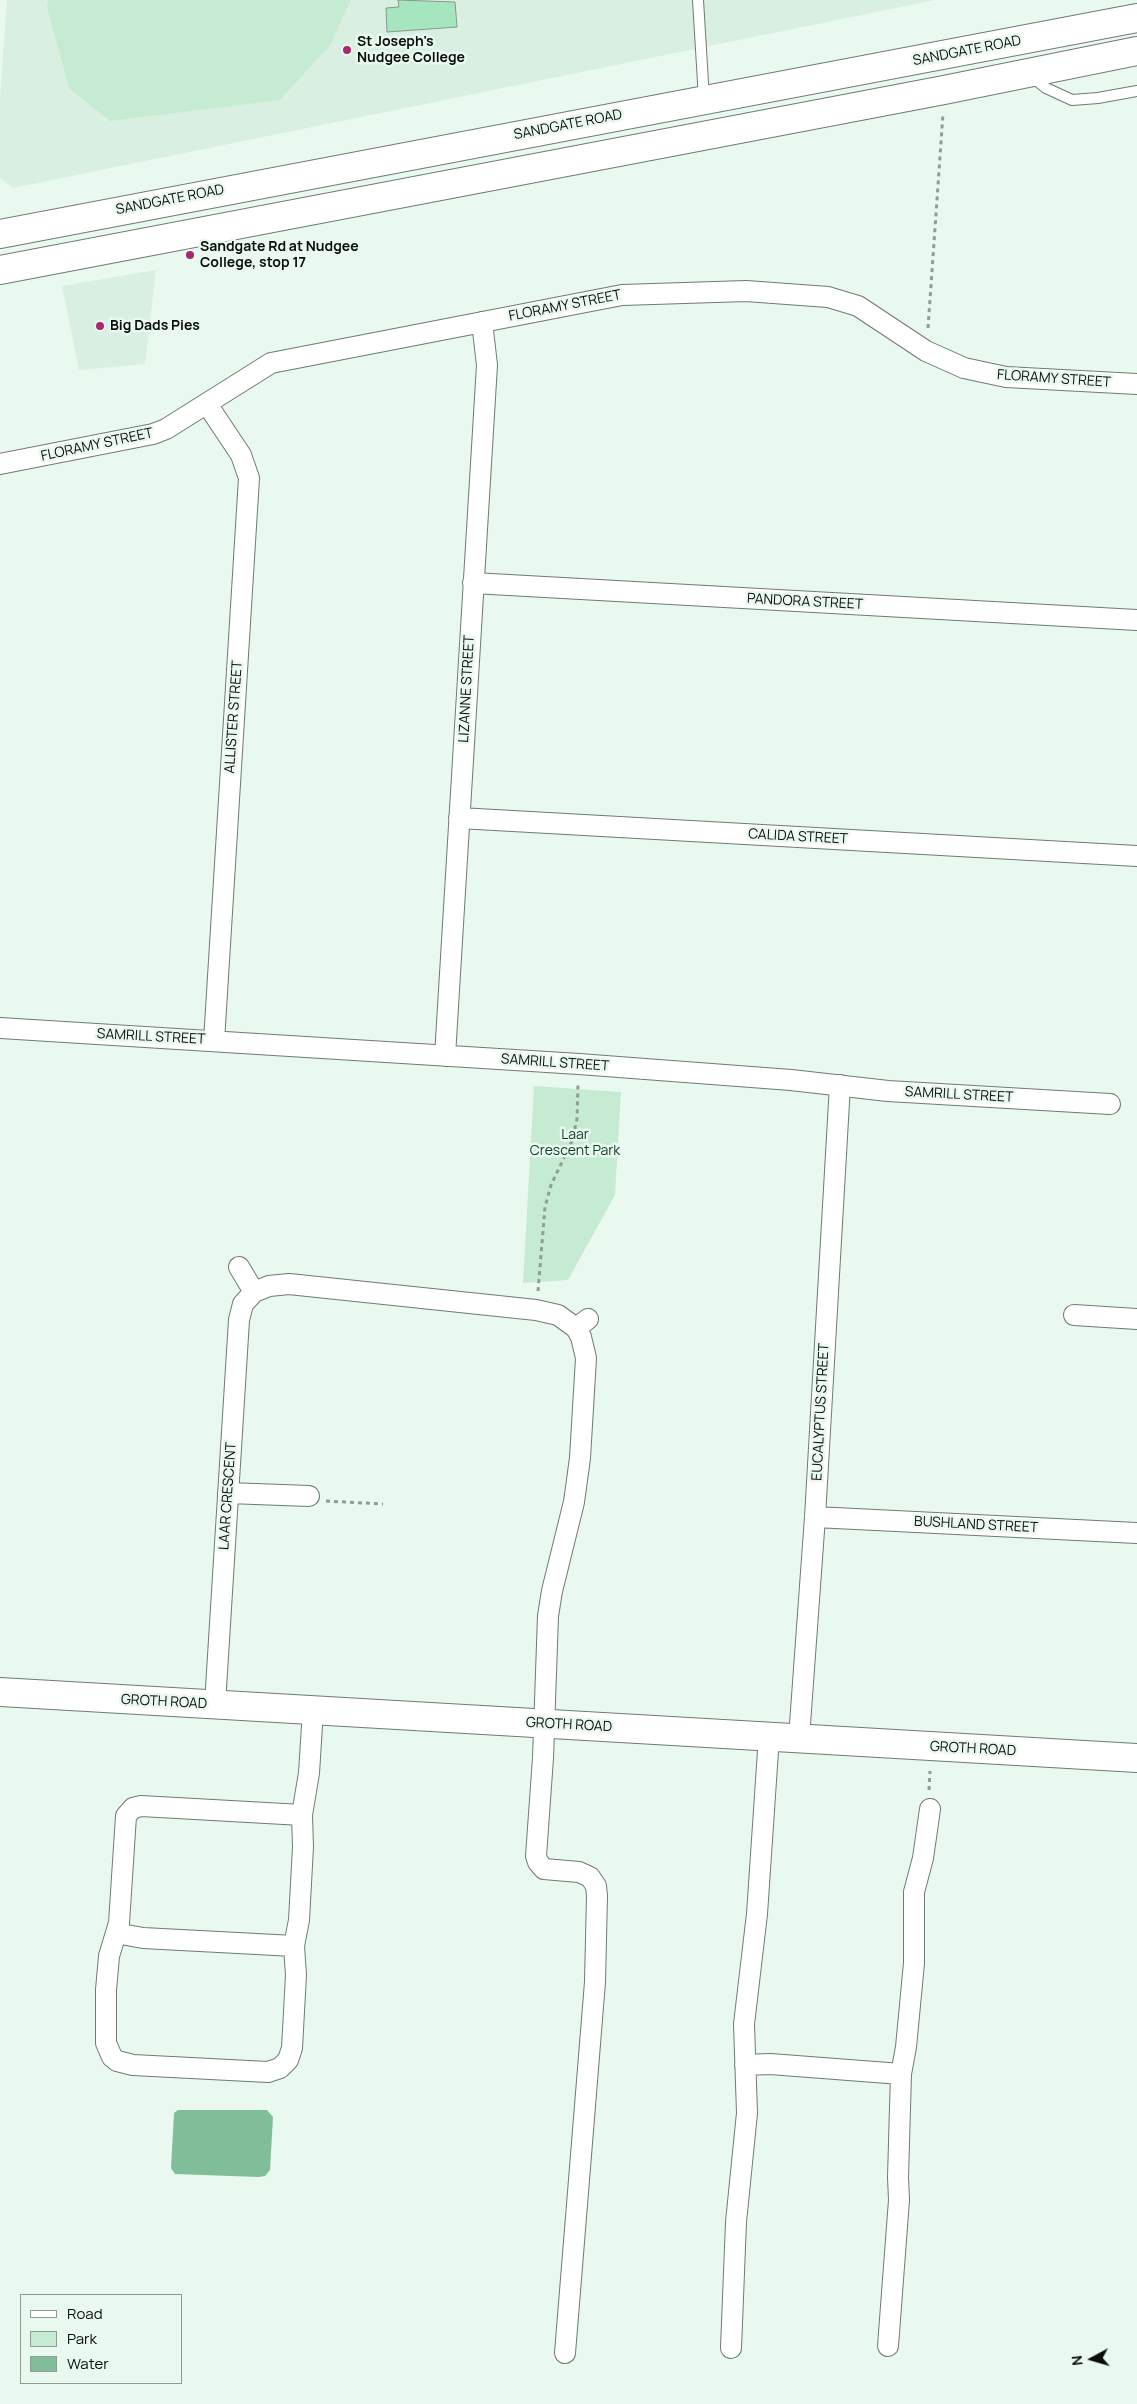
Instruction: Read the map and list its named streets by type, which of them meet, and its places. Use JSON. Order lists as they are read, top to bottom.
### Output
{
  "streets": {
    "main road": ["SANDGATE ROAD", "GROTH ROAD"],
    "street": [
      "FLORAMY STREET",
      "PANDORA STREET",
      "LIZANNE STREET",
      "ALLISTER STREET",
      "CALIDA STREET",
      "SAMRILL STREET",
      "EUCALYPTUS STREET",
      "LAAR CRESCENT",
      "BUSHLAND STREET"
    ]
  },
  "crossings": [
    ["FLORAMY STREET", "LIZANNE STREET"],
    ["FLORAMY STREET", "ALLISTER STREET"],
    ["PANDORA STREET", "LIZANNE STREET"],
    ["LIZANNE STREET", "CALIDA STREET"],
    ["LIZANNE STREET", "SAMRILL STREET"],
    ["ALLISTER STREET", "SAMRILL STREET"],
    ["SAMRILL STREET", "EUCALYPTUS STREET"],
    ["EUCALYPTUS STREET", "BUSHLAND STREET"],
    ["EUCALYPTUS STREET", "GROTH ROAD"],
    ["LAAR CRESCENT", "GROTH ROAD"]
  ],
  "parks": ["Laar Crescent Park"],
  "places": ["St Joseph's Nudgee College", "Sandgate Rd at Nudgee College, stop 17", "Big Dads Pies"],
  "legend": ["Road", "Park", "Water"],
  "north": "left"
}
